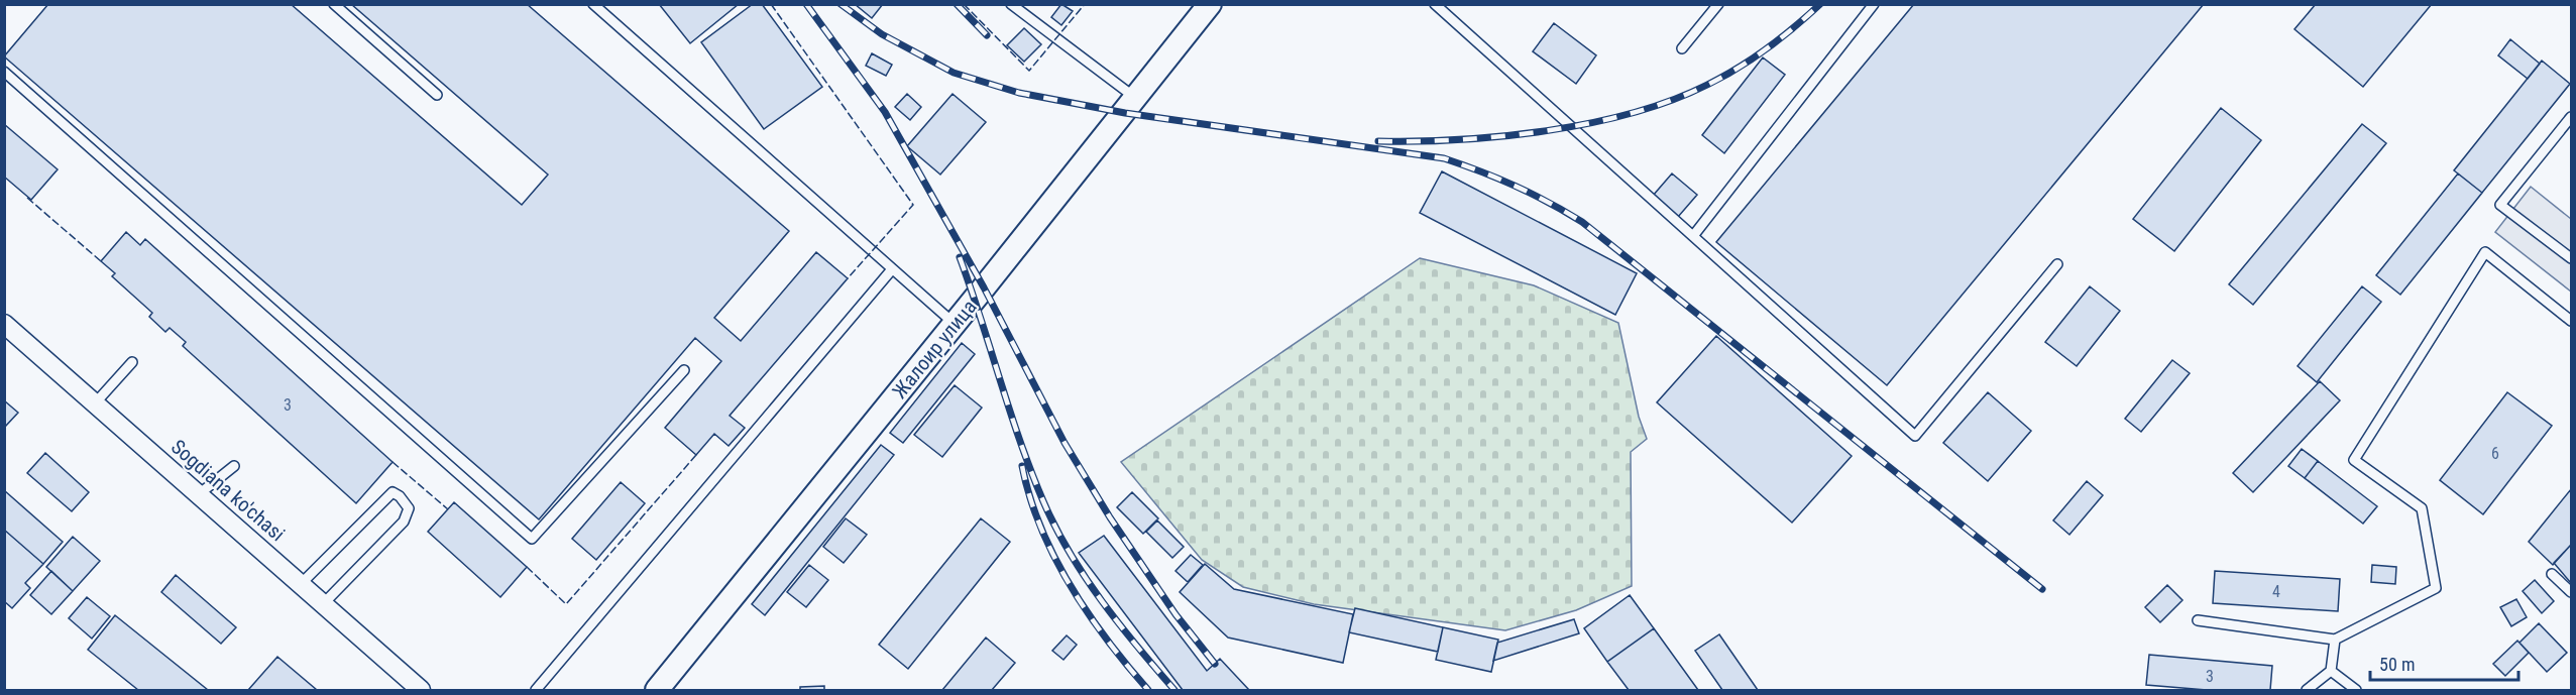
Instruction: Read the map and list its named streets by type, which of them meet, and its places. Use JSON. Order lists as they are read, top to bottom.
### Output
{
  "streets": {
    "street": ["Жалоир улица", "Sogdiana ko'chasi"]
  },
  "house_numbers": [
    "3",
    "6",
    "4",
    "3"
  ],
  "scale_bar": "50 m"
}
